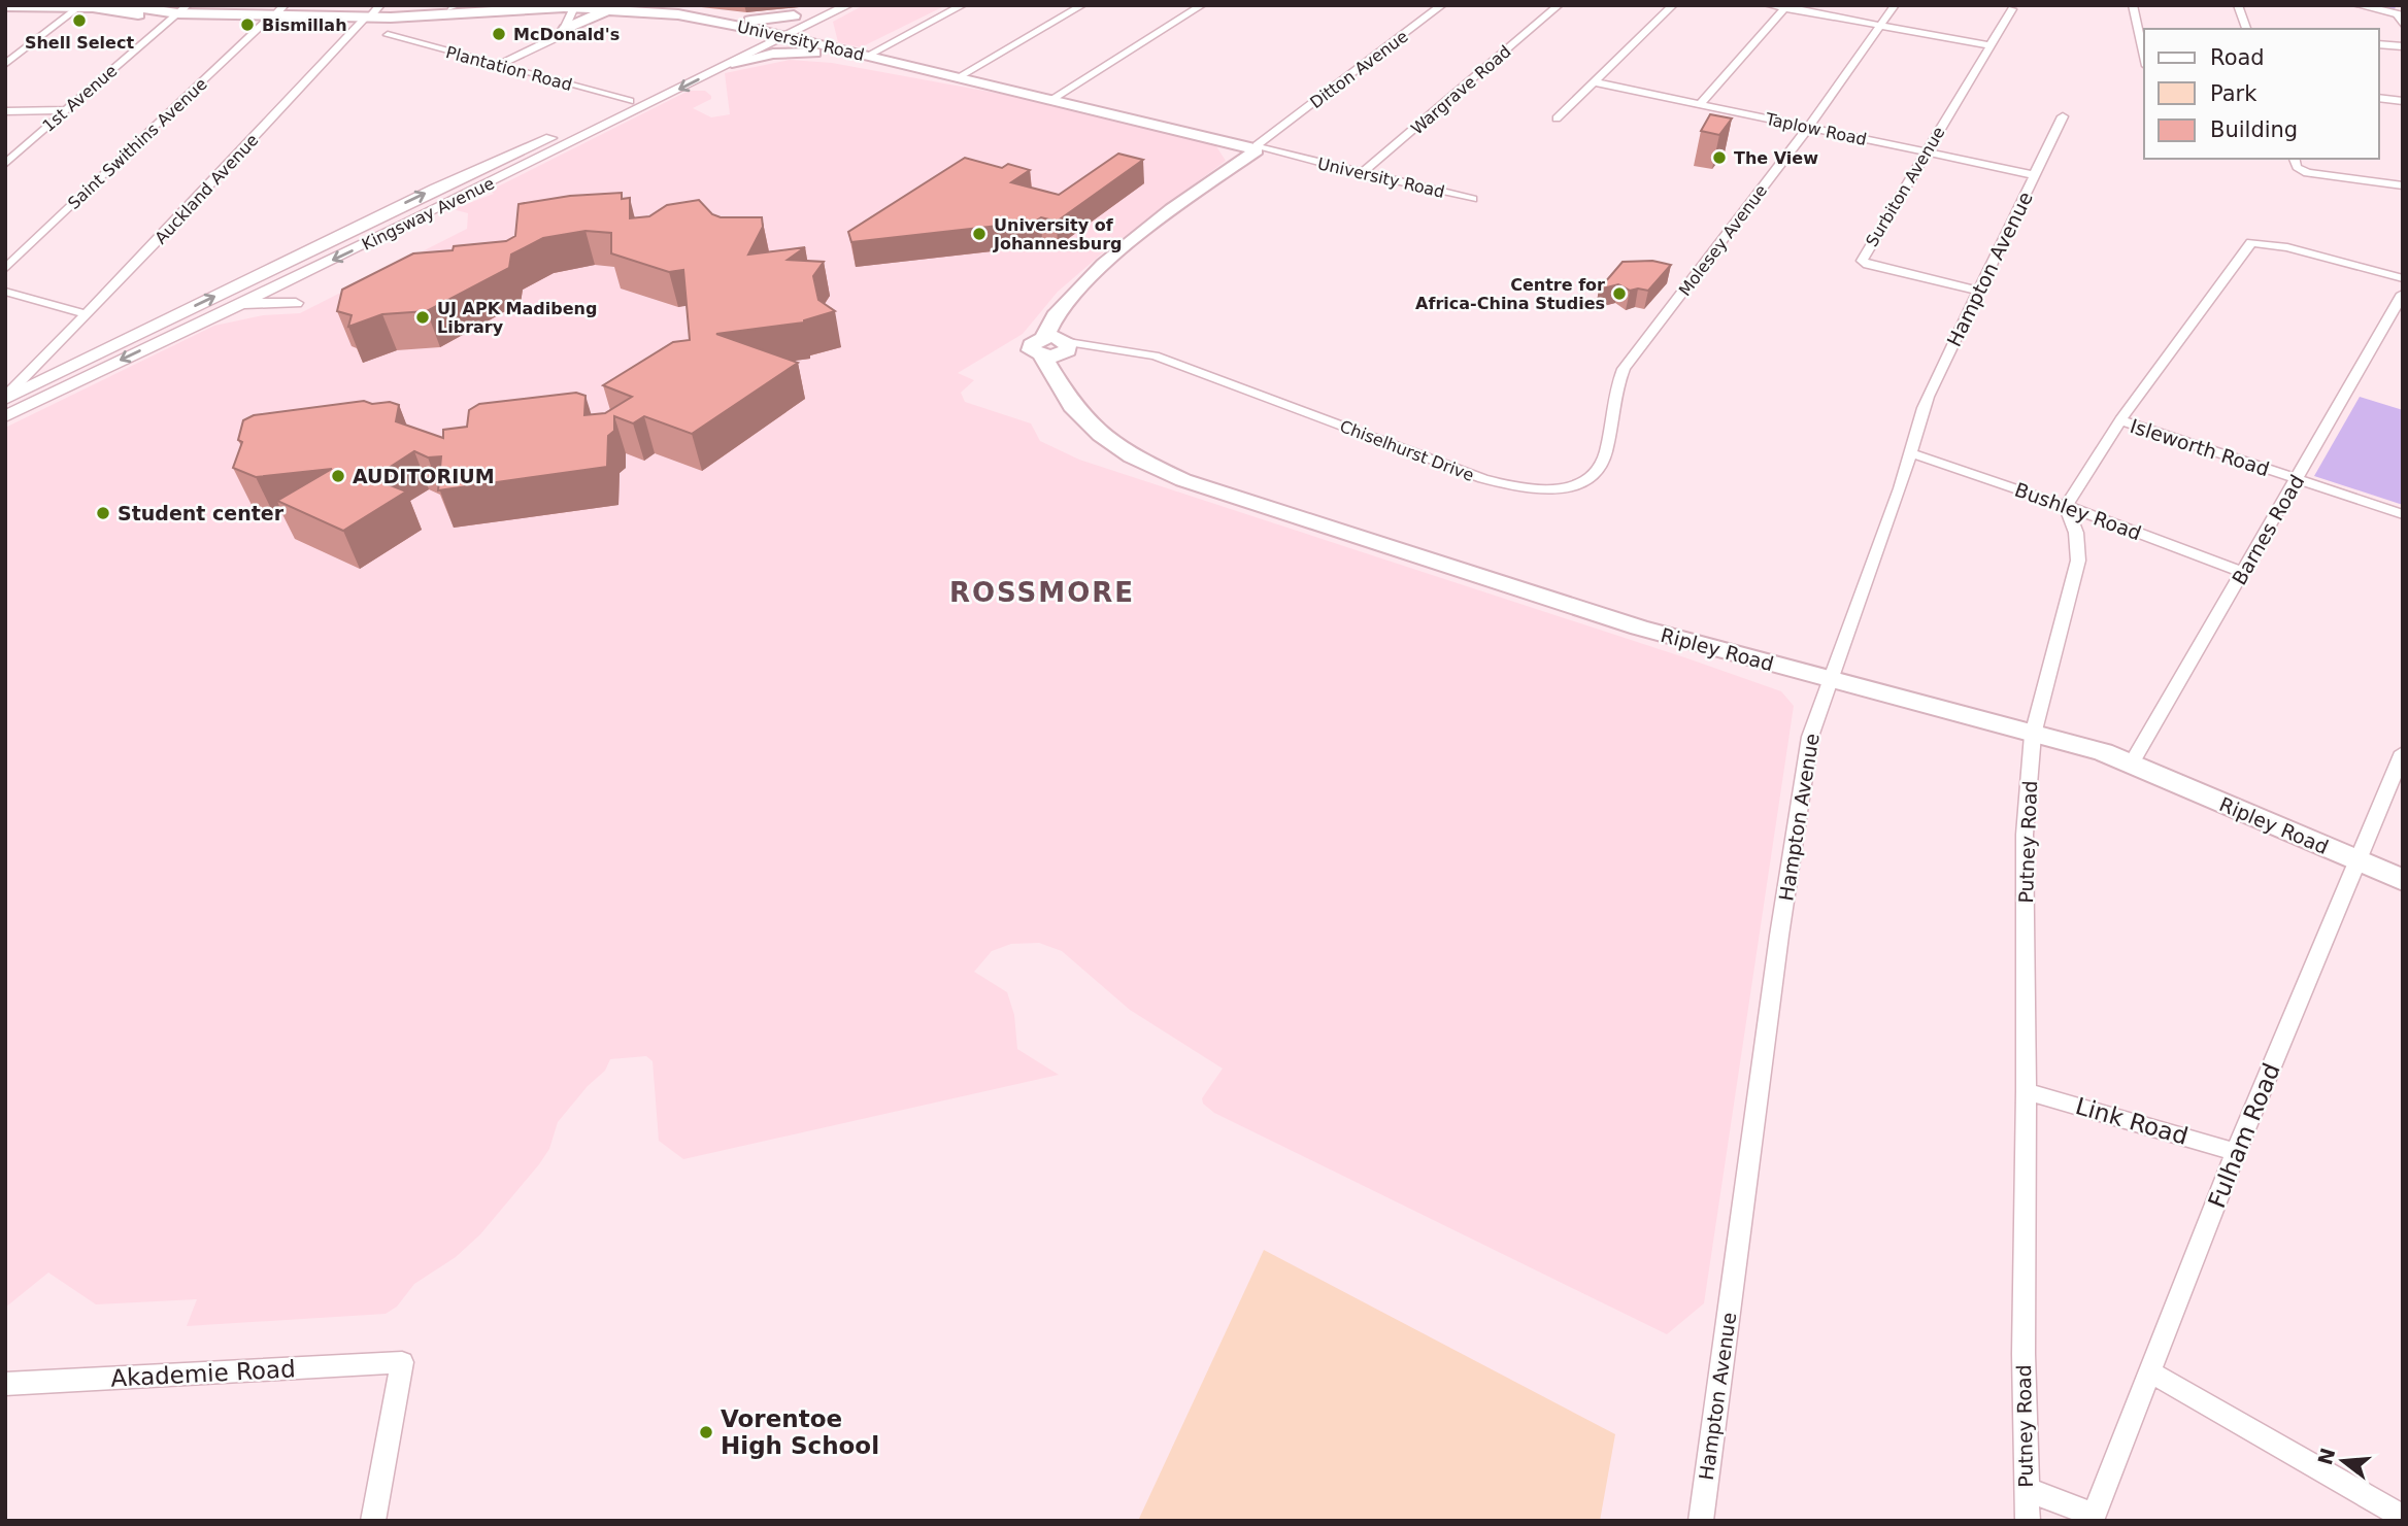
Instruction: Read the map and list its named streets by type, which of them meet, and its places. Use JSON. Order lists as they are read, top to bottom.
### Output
{
  "streets": {
    "main road": [
      "University Road",
      "Ditton Avenue",
      "Kingsway Avenue",
      "Ripley Road"
    ],
    "street": [
      "Plantation Road",
      "Wargrave Road",
      "1st Avenue",
      "Taplow Road",
      "Saint Swithins Avenue",
      "Surbiton Avenue",
      "Auckland Avenue",
      "Molesey Avenue",
      "Hampton Avenue",
      "Isleworth Road",
      "Chiselhurst Drive",
      "Bushley Road",
      "Barnes Road",
      "Putney Road",
      "Link Road",
      "Fulham Road",
      "Akademie Road"
    ]
  },
  "crossings": [
    ["University Road", "Ditton Avenue"],
    ["University Road", "Wargrave Road"],
    ["University Road", "1st Avenue"],
    ["University Road", "Saint Swithins Avenue"],
    ["University Road", "Auckland Avenue"],
    ["University Road", "Kingsway Avenue"],
    ["Plantation Road", "Kingsway Avenue"],
    ["Ditton Avenue", "Chiselhurst Drive"],
    ["Ditton Avenue", "Ripley Road"],
    ["Taplow Road", "Surbiton Avenue"],
    ["Taplow Road", "Molesey Avenue"],
    ["Taplow Road", "Hampton Avenue"],
    ["Surbiton Avenue", "Hampton Avenue"],
    ["Auckland Avenue", "Kingsway Avenue"],
    ["Molesey Avenue", "Chiselhurst Drive"],
    ["Hampton Avenue", "Bushley Road"],
    ["Hampton Avenue", "Ripley Road"],
    ["Isleworth Road", "Barnes Road"],
    ["Chiselhurst Drive", "Ripley Road"],
    ["Bushley Road", "Barnes Road"],
    ["Bushley Road", "Putney Road"],
    ["Barnes Road", "Ripley Road"],
    ["Ripley Road", "Putney Road"],
    ["Ripley Road", "Fulham Road"],
    ["Putney Road", "Link Road"],
    ["Link Road", "Fulham Road"]
  ],
  "districts": ["ROSSMORE"],
  "places": [
    "Shell Select",
    "Bismillah",
    "McDonald's",
    "The View",
    "University of Johannesburg",
    "Centre for Africa-China Studies",
    "UJ APK Madibeng Library",
    "AUDITORIUM",
    "Student center",
    "Vorentoe High School"
  ],
  "legend": ["Road", "Park", "Building"],
  "north": "left"
}
